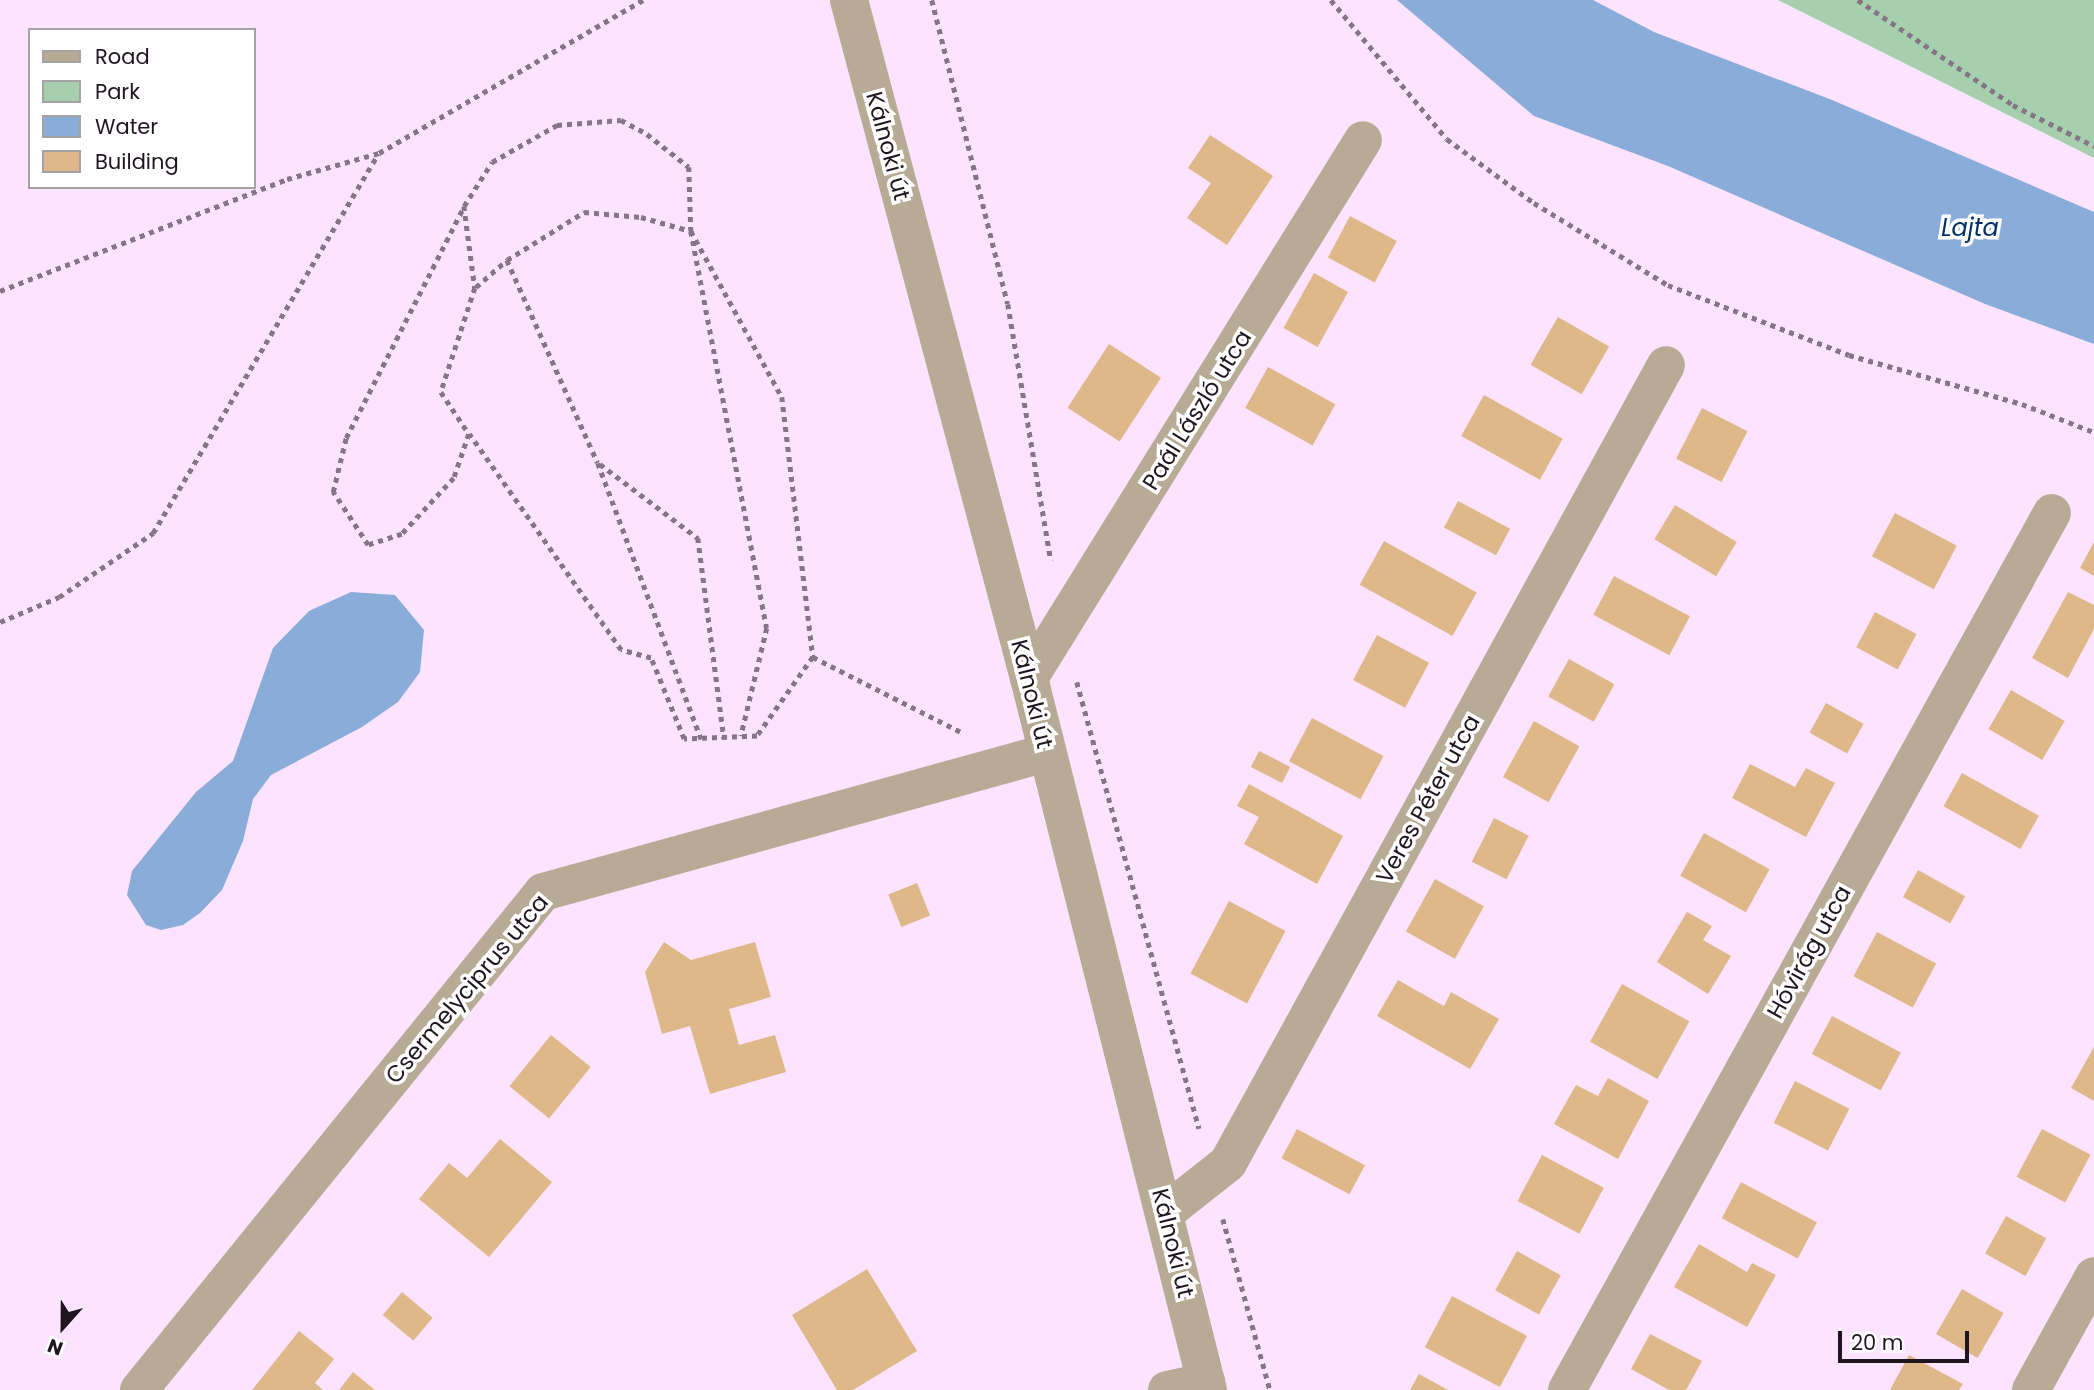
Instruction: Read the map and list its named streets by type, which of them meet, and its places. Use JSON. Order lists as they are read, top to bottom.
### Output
{
  "streets": {
    "street": [
      "Kálnoki út",
      "Paál László utca",
      "Veres Péter utca",
      "Hóvirág utca",
      "Csermelyciprus utca"
    ]
  },
  "crossings": [
    ["Kálnoki út", "Paál László utca"],
    ["Kálnoki út", "Veres Péter utca"],
    ["Kálnoki út", "Csermelyciprus utca"]
  ],
  "water": ["Lajta"],
  "legend": [
    "Road",
    "Park",
    "Water",
    "Building"
  ],
  "scale_bar": "20 m",
  "north": "bottom"
}
